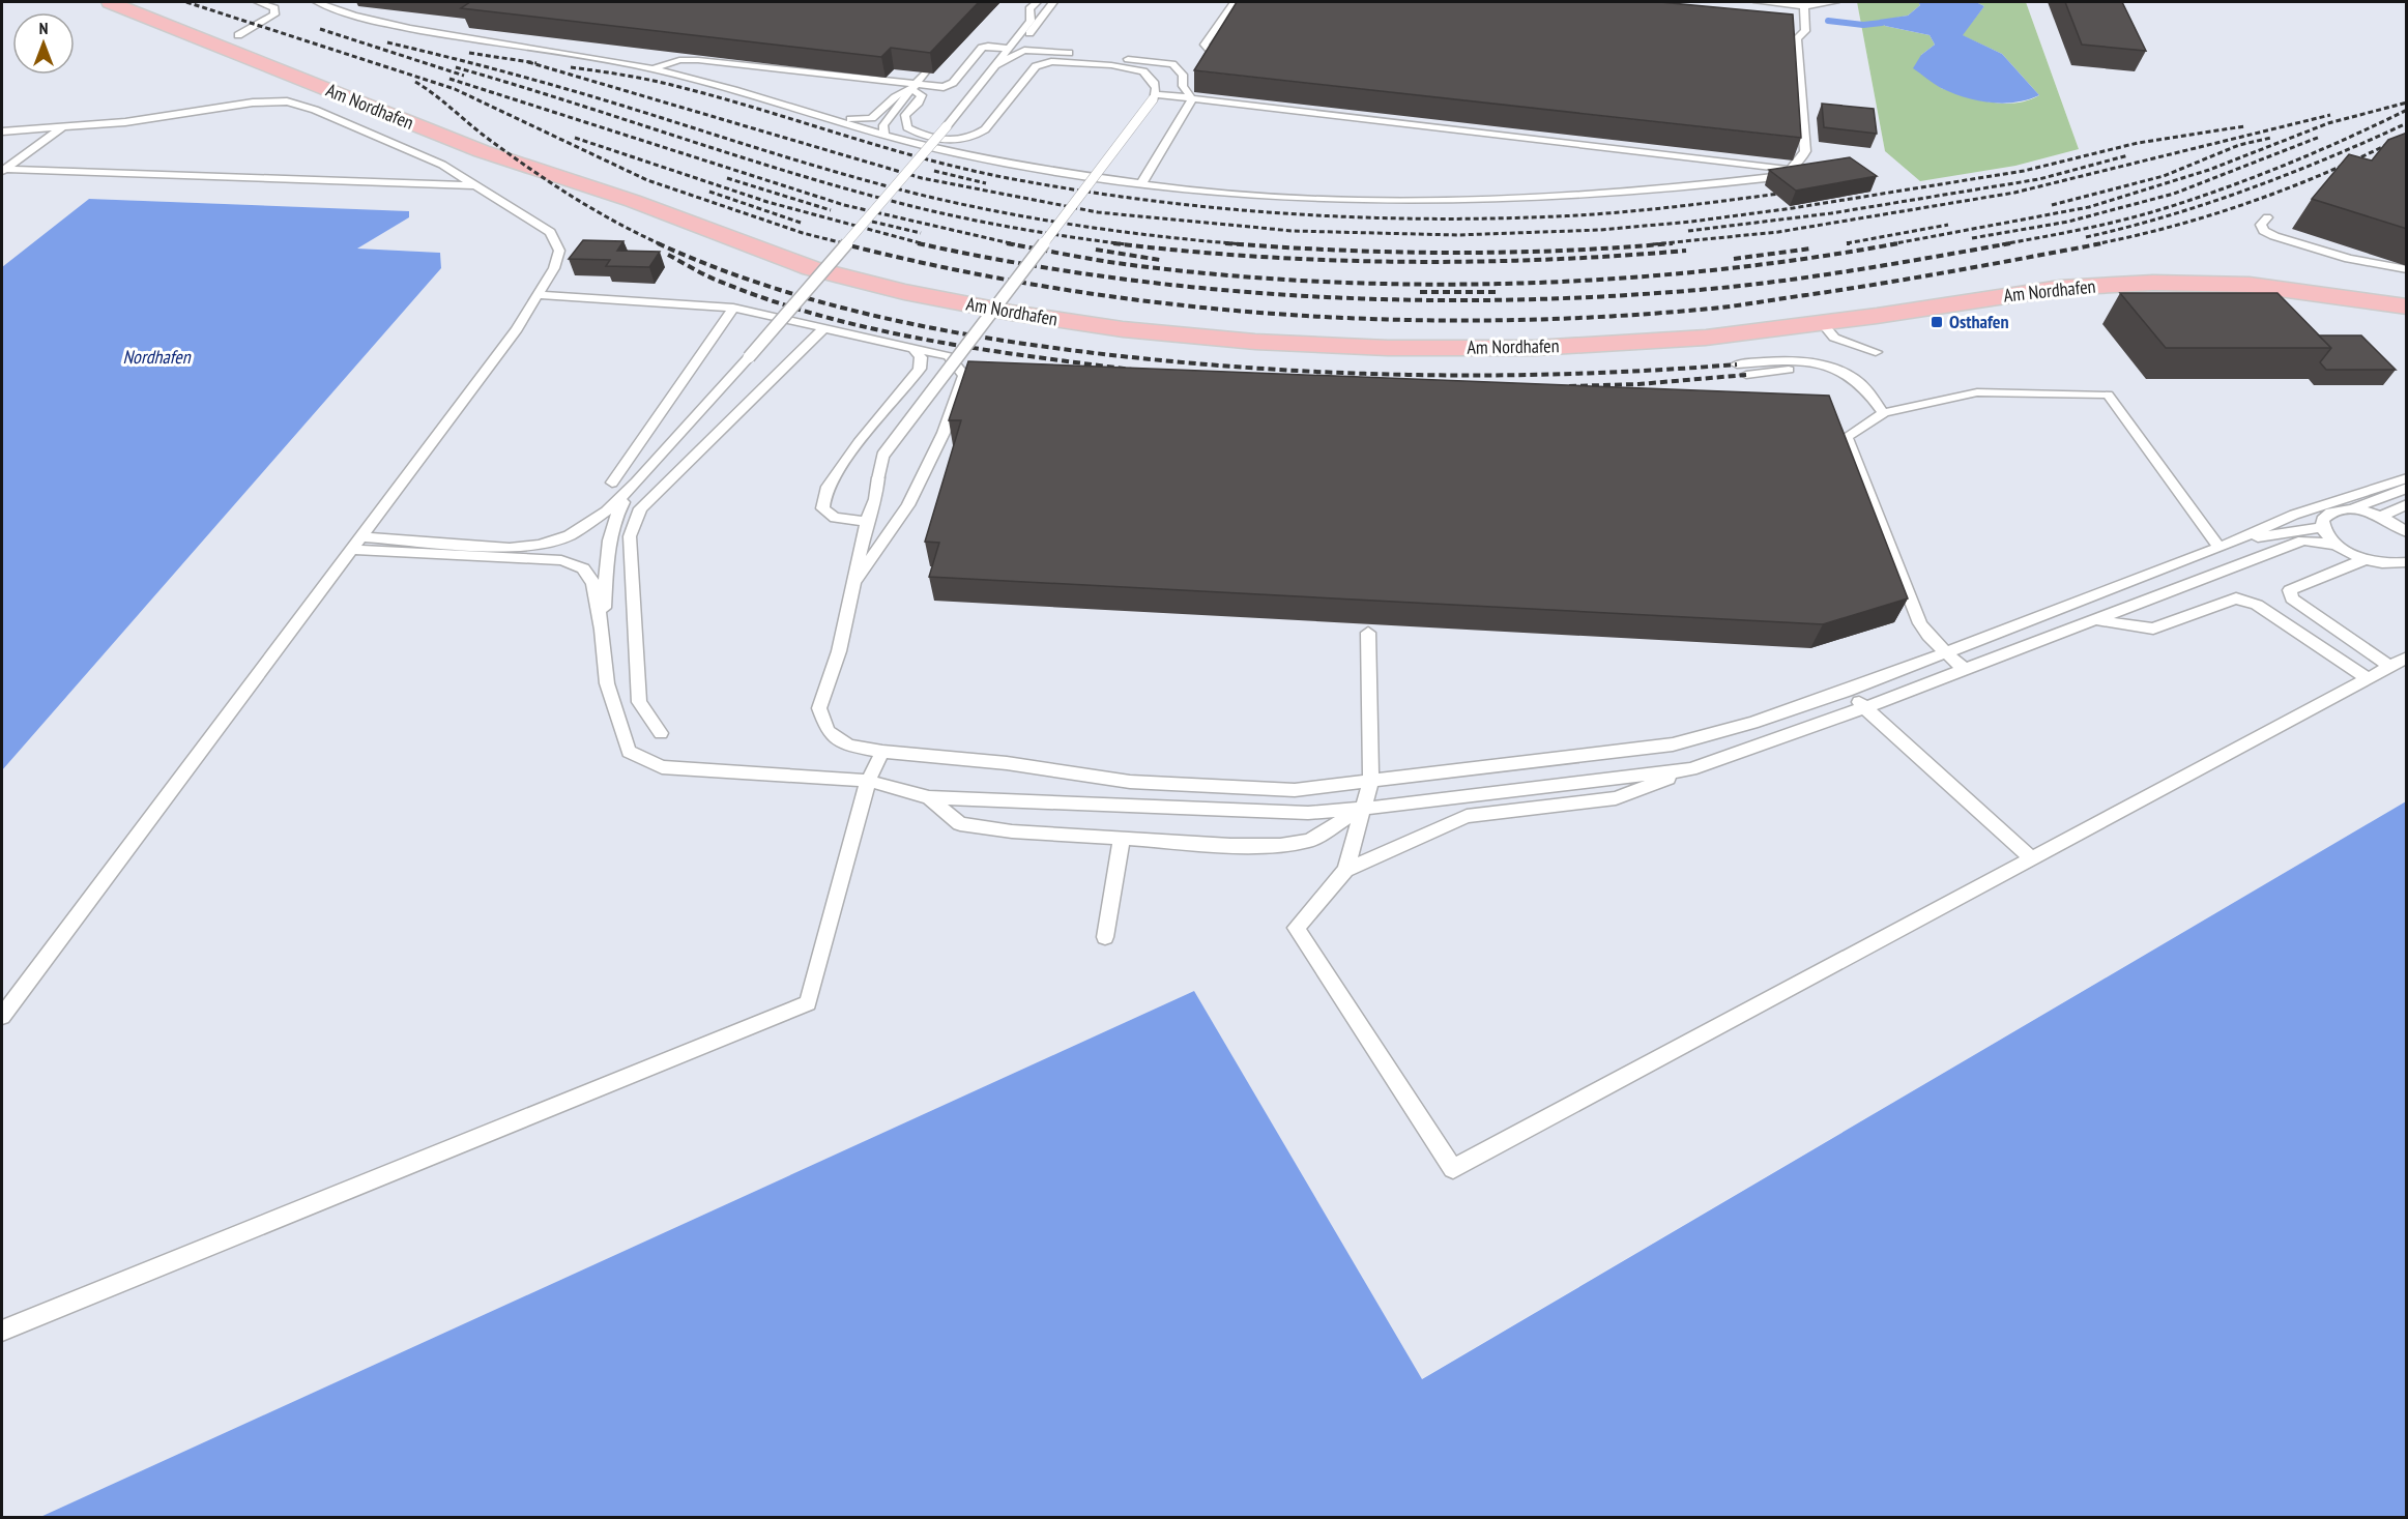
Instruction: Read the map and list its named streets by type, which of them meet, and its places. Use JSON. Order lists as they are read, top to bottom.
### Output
{
  "streets": {
    "main road": ["Am Nordhafen"]
  },
  "water": ["Nordhafen"],
  "places": {
    "transit": ["Osthafen"]
  },
  "north": "top"
}
